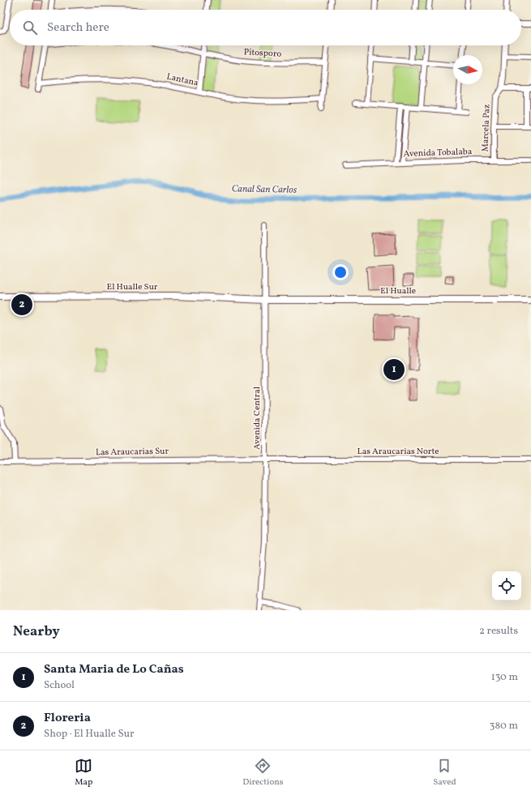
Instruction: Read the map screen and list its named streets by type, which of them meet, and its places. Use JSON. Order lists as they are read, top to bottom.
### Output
{
  "streets": {
    "street": [
      "Pitosporo",
      "Lantana",
      "Marcela Paz",
      "Avenida Tobalaba",
      "El Hualle Sur",
      "El Hualle",
      "Avenida Central",
      "Las Araucarias Norte",
      "Las Araucarias Sur"
    ]
  },
  "crossings": [
    ["Marcela Paz", "Avenida Tobalaba"],
    ["El Hualle Sur", "El Hualle"],
    ["El Hualle Sur", "Avenida Central"],
    ["El Hualle", "Avenida Central"],
    ["Avenida Central", "Las Araucarias Norte"],
    ["Avenida Central", "Las Araucarias Sur"],
    ["Las Araucarias Norte", "Las Araucarias Sur"]
  ],
  "water": ["Canal San Carlos"],
  "north": "right",
  "page": {
    "search": "Search here",
    "pins": ["2", "1"],
    "heading": ["Nearby", "2 results"],
    "list": [
      {
        "mark": "1",
        "name": "Santa Maria de Lo Cañas",
        "note": "School",
        "value": "130 m"
      },
      {
        "mark": "2",
        "name": "Floreria",
        "note": "Shop · El Hualle Sur",
        "value": "380 m"
      }
    ],
    "nav": ["Map", "Directions", "Saved"]
  }
}
